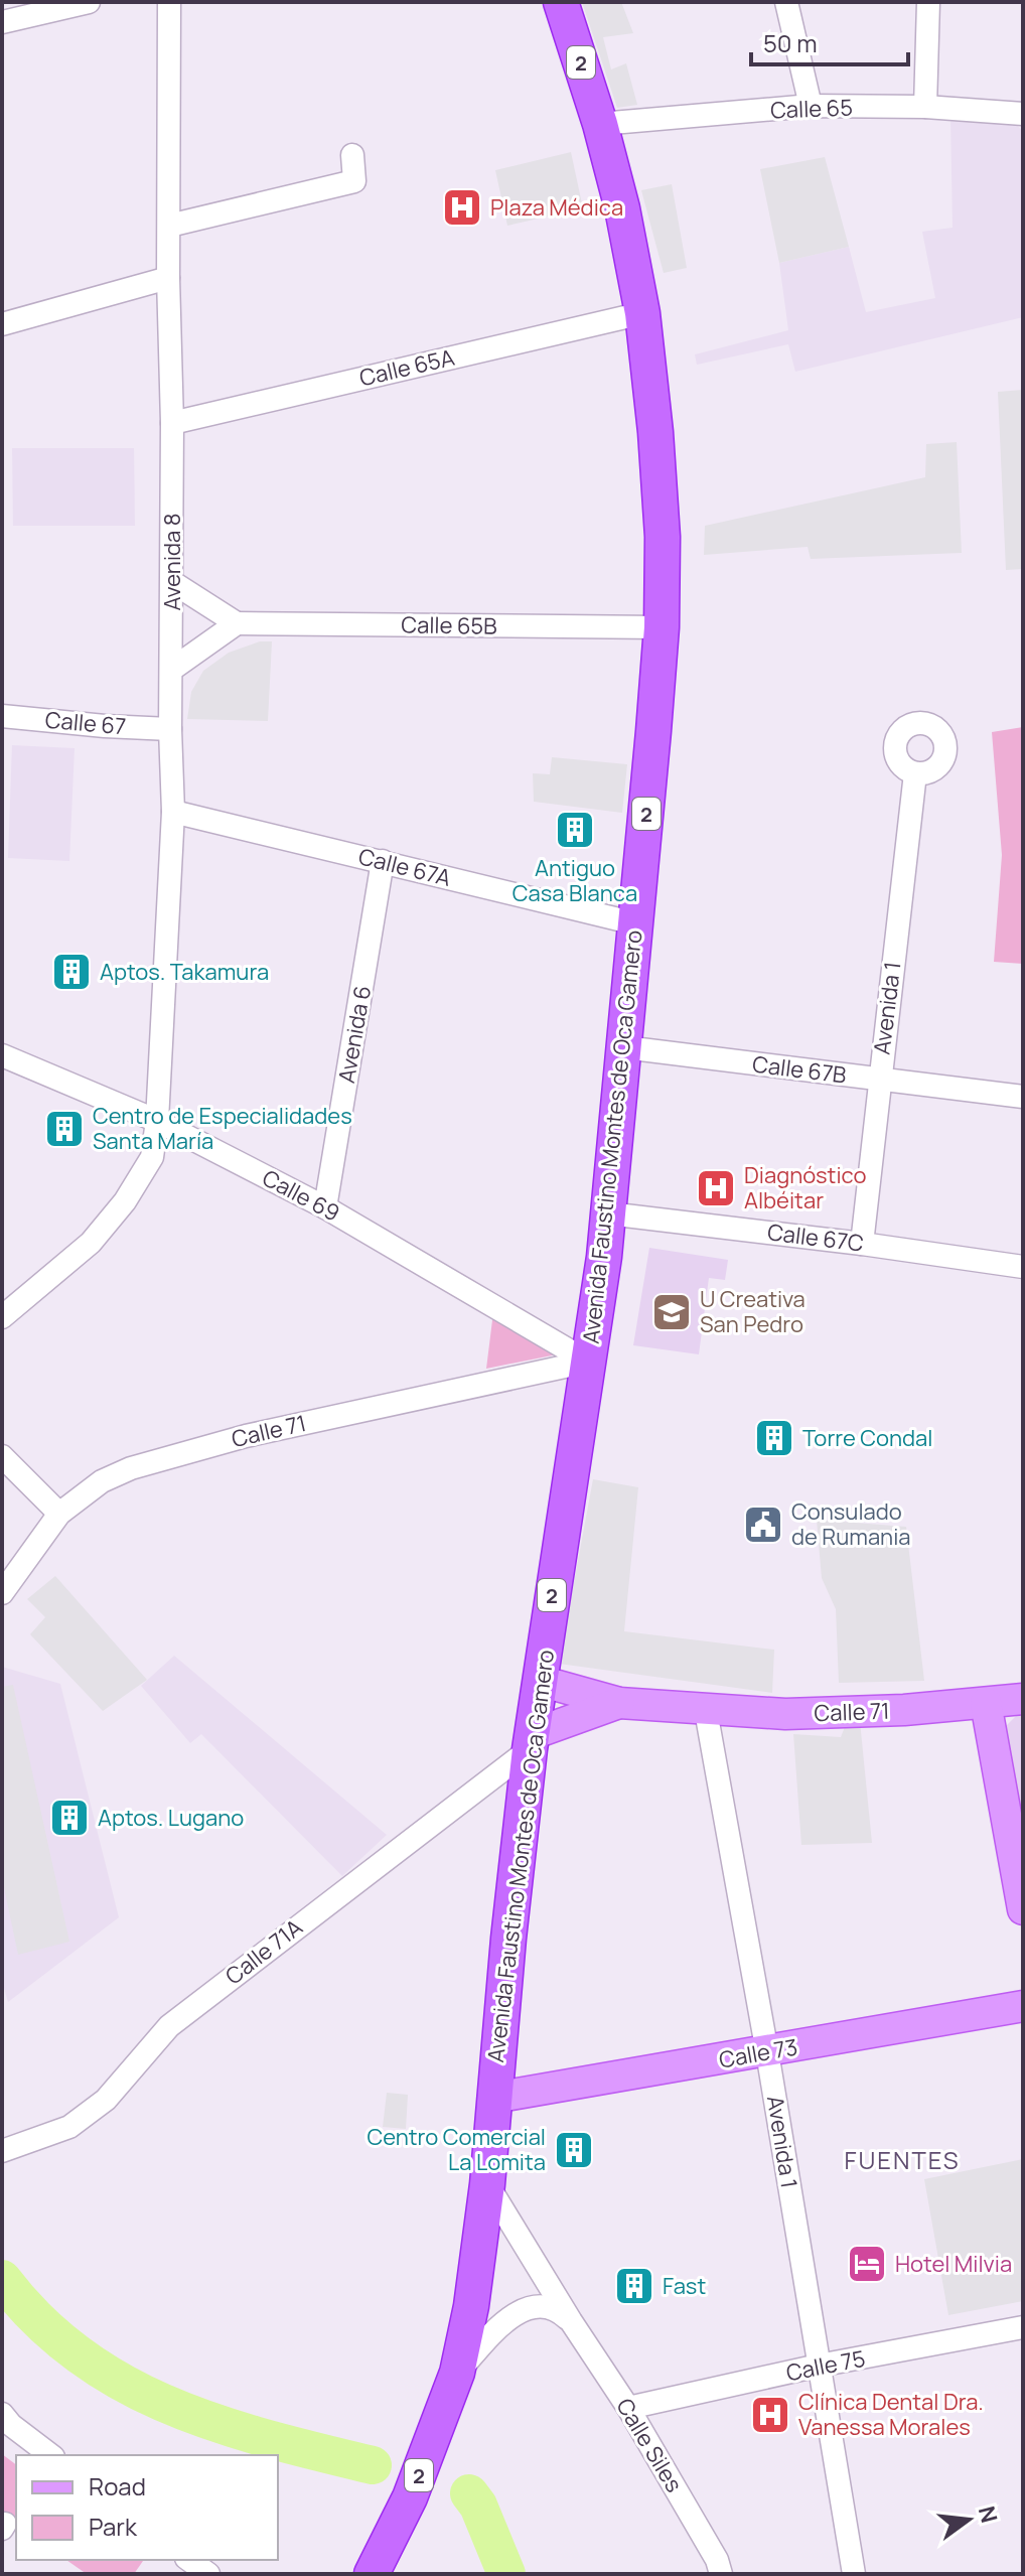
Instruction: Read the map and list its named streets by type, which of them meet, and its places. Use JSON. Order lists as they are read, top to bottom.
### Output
{
  "streets": {
    "highway": ["2", "Avenida Faustino Montes de Oca Gamero"],
    "main road": ["Calle 71", "Calle 73"],
    "street": [
      "Calle 65",
      "Calle 65A",
      "Avenida 8",
      "Calle 65B",
      "Calle 67",
      "Calle 67A",
      "Avenida 1",
      "Avenida 6",
      "Calle 67B",
      "Calle 69",
      "Calle 67C",
      "Calle 71A",
      "Calle 75",
      "Calle Siles"
    ]
  },
  "crossings": [
    ["2", "Avenida Faustino Montes de Oca Gamero"],
    ["Calle 65", "Avenida Faustino Montes de Oca Gamero"],
    ["Calle 65A", "Avenida 8"],
    ["Calle 65A", "Avenida Faustino Montes de Oca Gamero"],
    ["Avenida 8", "Calle 67"],
    ["Avenida 8", "Calle 67A"],
    ["Avenida 8", "Calle 69"],
    ["Calle 65B", "Avenida Faustino Montes de Oca Gamero"],
    ["Calle 67A", "Avenida 6"],
    ["Calle 67A", "Avenida Faustino Montes de Oca Gamero"],
    ["Avenida 1", "Calle 67B"],
    ["Avenida 1", "Calle 67C"],
    ["Avenida 1", "Calle 71"],
    ["Avenida 1", "Calle 73"],
    ["Avenida 1", "Calle 75"],
    ["Avenida 6", "Calle 69"],
    ["Calle 67B", "Avenida Faustino Montes de Oca Gamero"],
    ["Avenida Faustino Montes de Oca Gamero", "Calle 69"],
    ["Avenida Faustino Montes de Oca Gamero", "Calle 67C"],
    ["Avenida Faustino Montes de Oca Gamero", "Calle 71"],
    ["Avenida Faustino Montes de Oca Gamero", "Calle 71A"],
    ["Avenida Faustino Montes de Oca Gamero", "Calle 73"],
    ["Avenida Faustino Montes de Oca Gamero", "Calle Siles"],
    ["Calle 69", "Calle 71"],
    ["Calle 75", "Calle Siles"]
  ],
  "districts": ["FUENTES"],
  "places": {
    "hospital": ["Plaza Médica", "Diagnóstico Albéitar", "Clínica Dental Dra. Vanessa Morales"],
    "building": [
      "Antiguo Casa Blanca",
      "Aptos. Takamura",
      "Centro de Especialidades Santa María",
      "Torre Condal",
      "Aptos. Lugano",
      "Centro Comercial La Lomita",
      "Fast"
    ],
    "school or university": ["U Creativa San Pedro"],
    "public building": ["Consulado de Rumania"],
    "hotel": ["Hotel Milvia"]
  },
  "legend": ["Road", "Park"],
  "scale_bar": "50 m",
  "north": "right"
}
